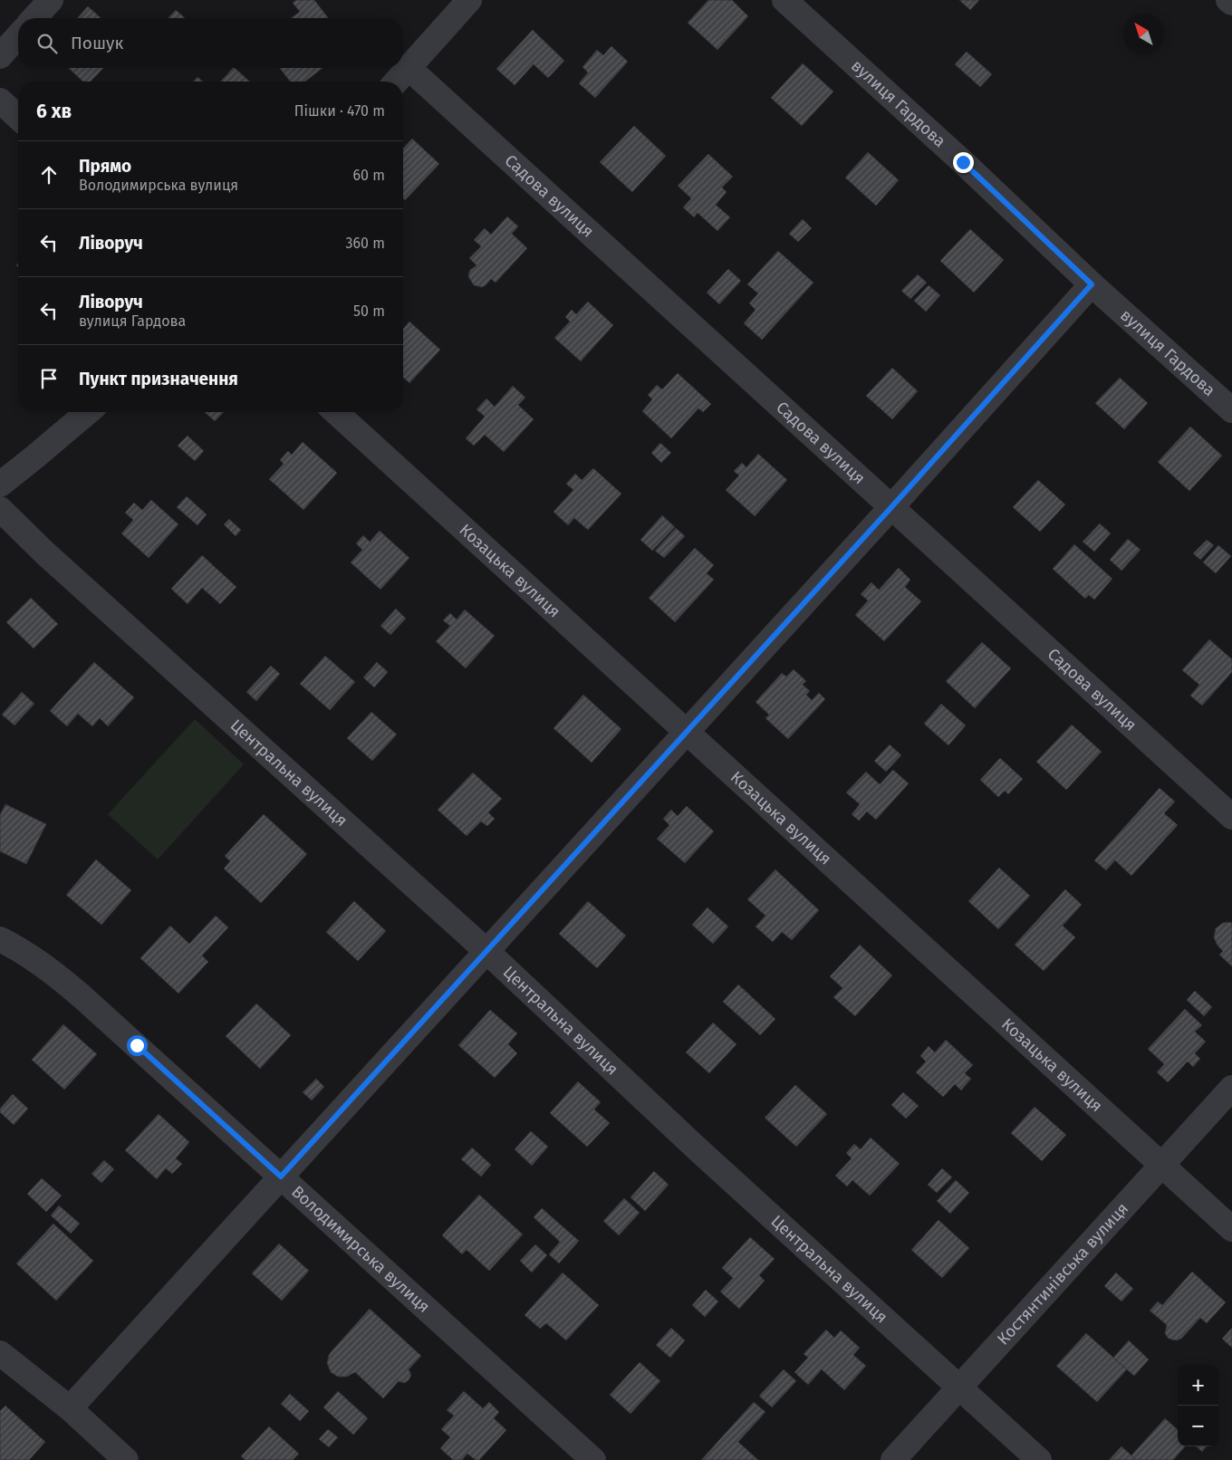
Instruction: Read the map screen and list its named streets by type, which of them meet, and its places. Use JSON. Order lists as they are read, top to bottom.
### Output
{
  "streets": {
    "street": [
      "вулиця Гардова",
      "Садова вулиця",
      "Козацька вулиця",
      "Центральна вулиця",
      "Володимирська вулиця",
      "Костянтинівська вулиця"
    ]
  },
  "crossings": [
    ["Козацька вулиця", "Костянтинівська вулиця"],
    ["Центральна вулиця", "Костянтинівська вулиця"]
  ],
  "north": "top left",
  "page": {
    "search": "Пошук",
    "heading": ["6 хв", "Пішки · 470 m"],
    "list": [
      ["Прямо", "Володимирська вулиця", "60 m"],
      ["Ліворуч", "360 m"],
      ["Ліворуч", "вулиця Гардова", "50 m"],
      "Пункт призначення"
    ],
    "map_buttons": ["+", "−"]
  }
}
